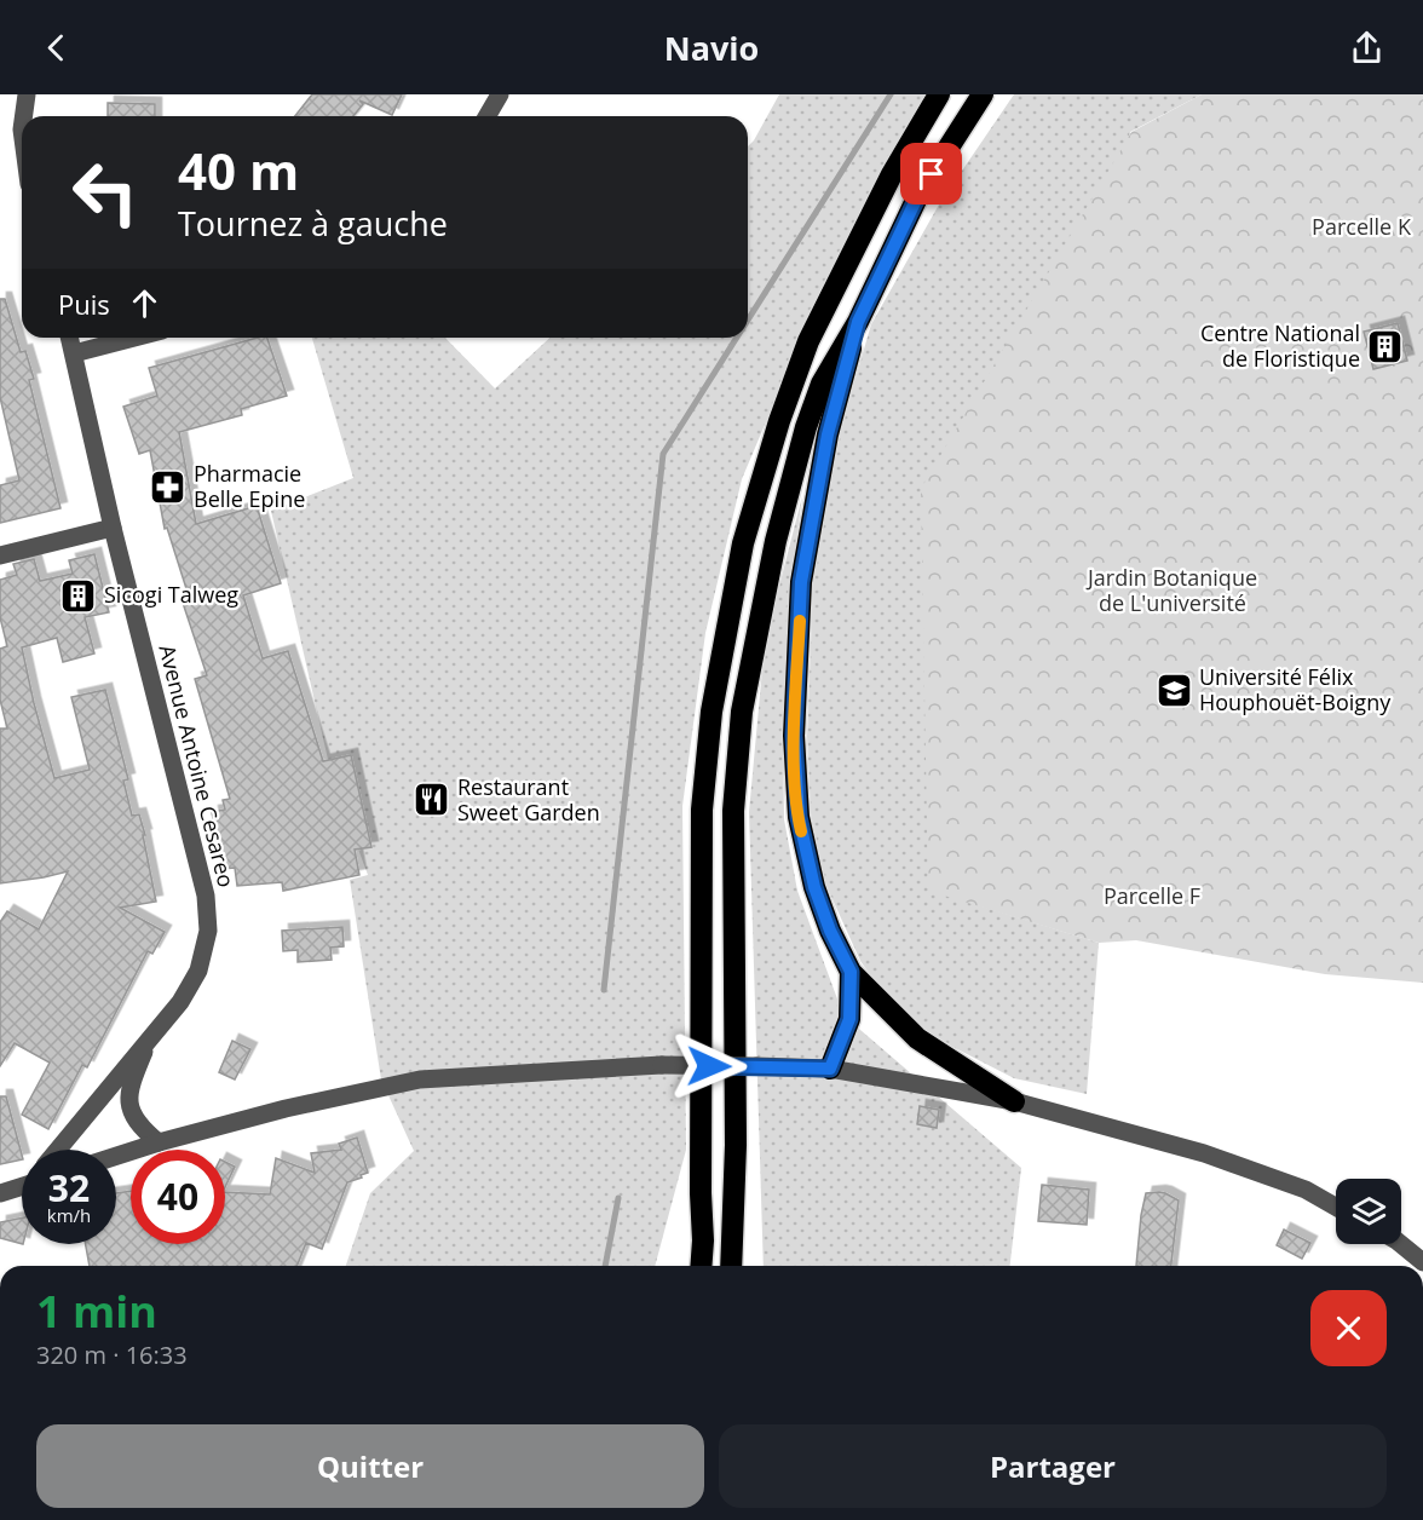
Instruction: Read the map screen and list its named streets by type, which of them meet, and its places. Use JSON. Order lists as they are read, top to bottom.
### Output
{
  "streets": {
    "street": ["Avenue Antoine Cesareo"]
  },
  "parks": ["Parcelle K", "Jardin Botanique de L'université", "Parcelle F"],
  "places": {
    "building": ["Centre National de Floristique", "Sicogi Talweg"],
    "pharmacy": ["Pharmacie Belle Epine"],
    "school or university": ["Université Félix Houphouët-Boigny"],
    "restaurant": ["Restaurant Sweet Garden"]
  },
  "page": {
    "header": "Navio",
    "turn": ["40 m", "Tournez à gauche"],
    "then": "Puis",
    "speed": "32 km/h",
    "limit": "40",
    "heading": ["1 min", "320 m · 16:33"],
    "buttons": ["Quitter", "Partager"]
  }
}
